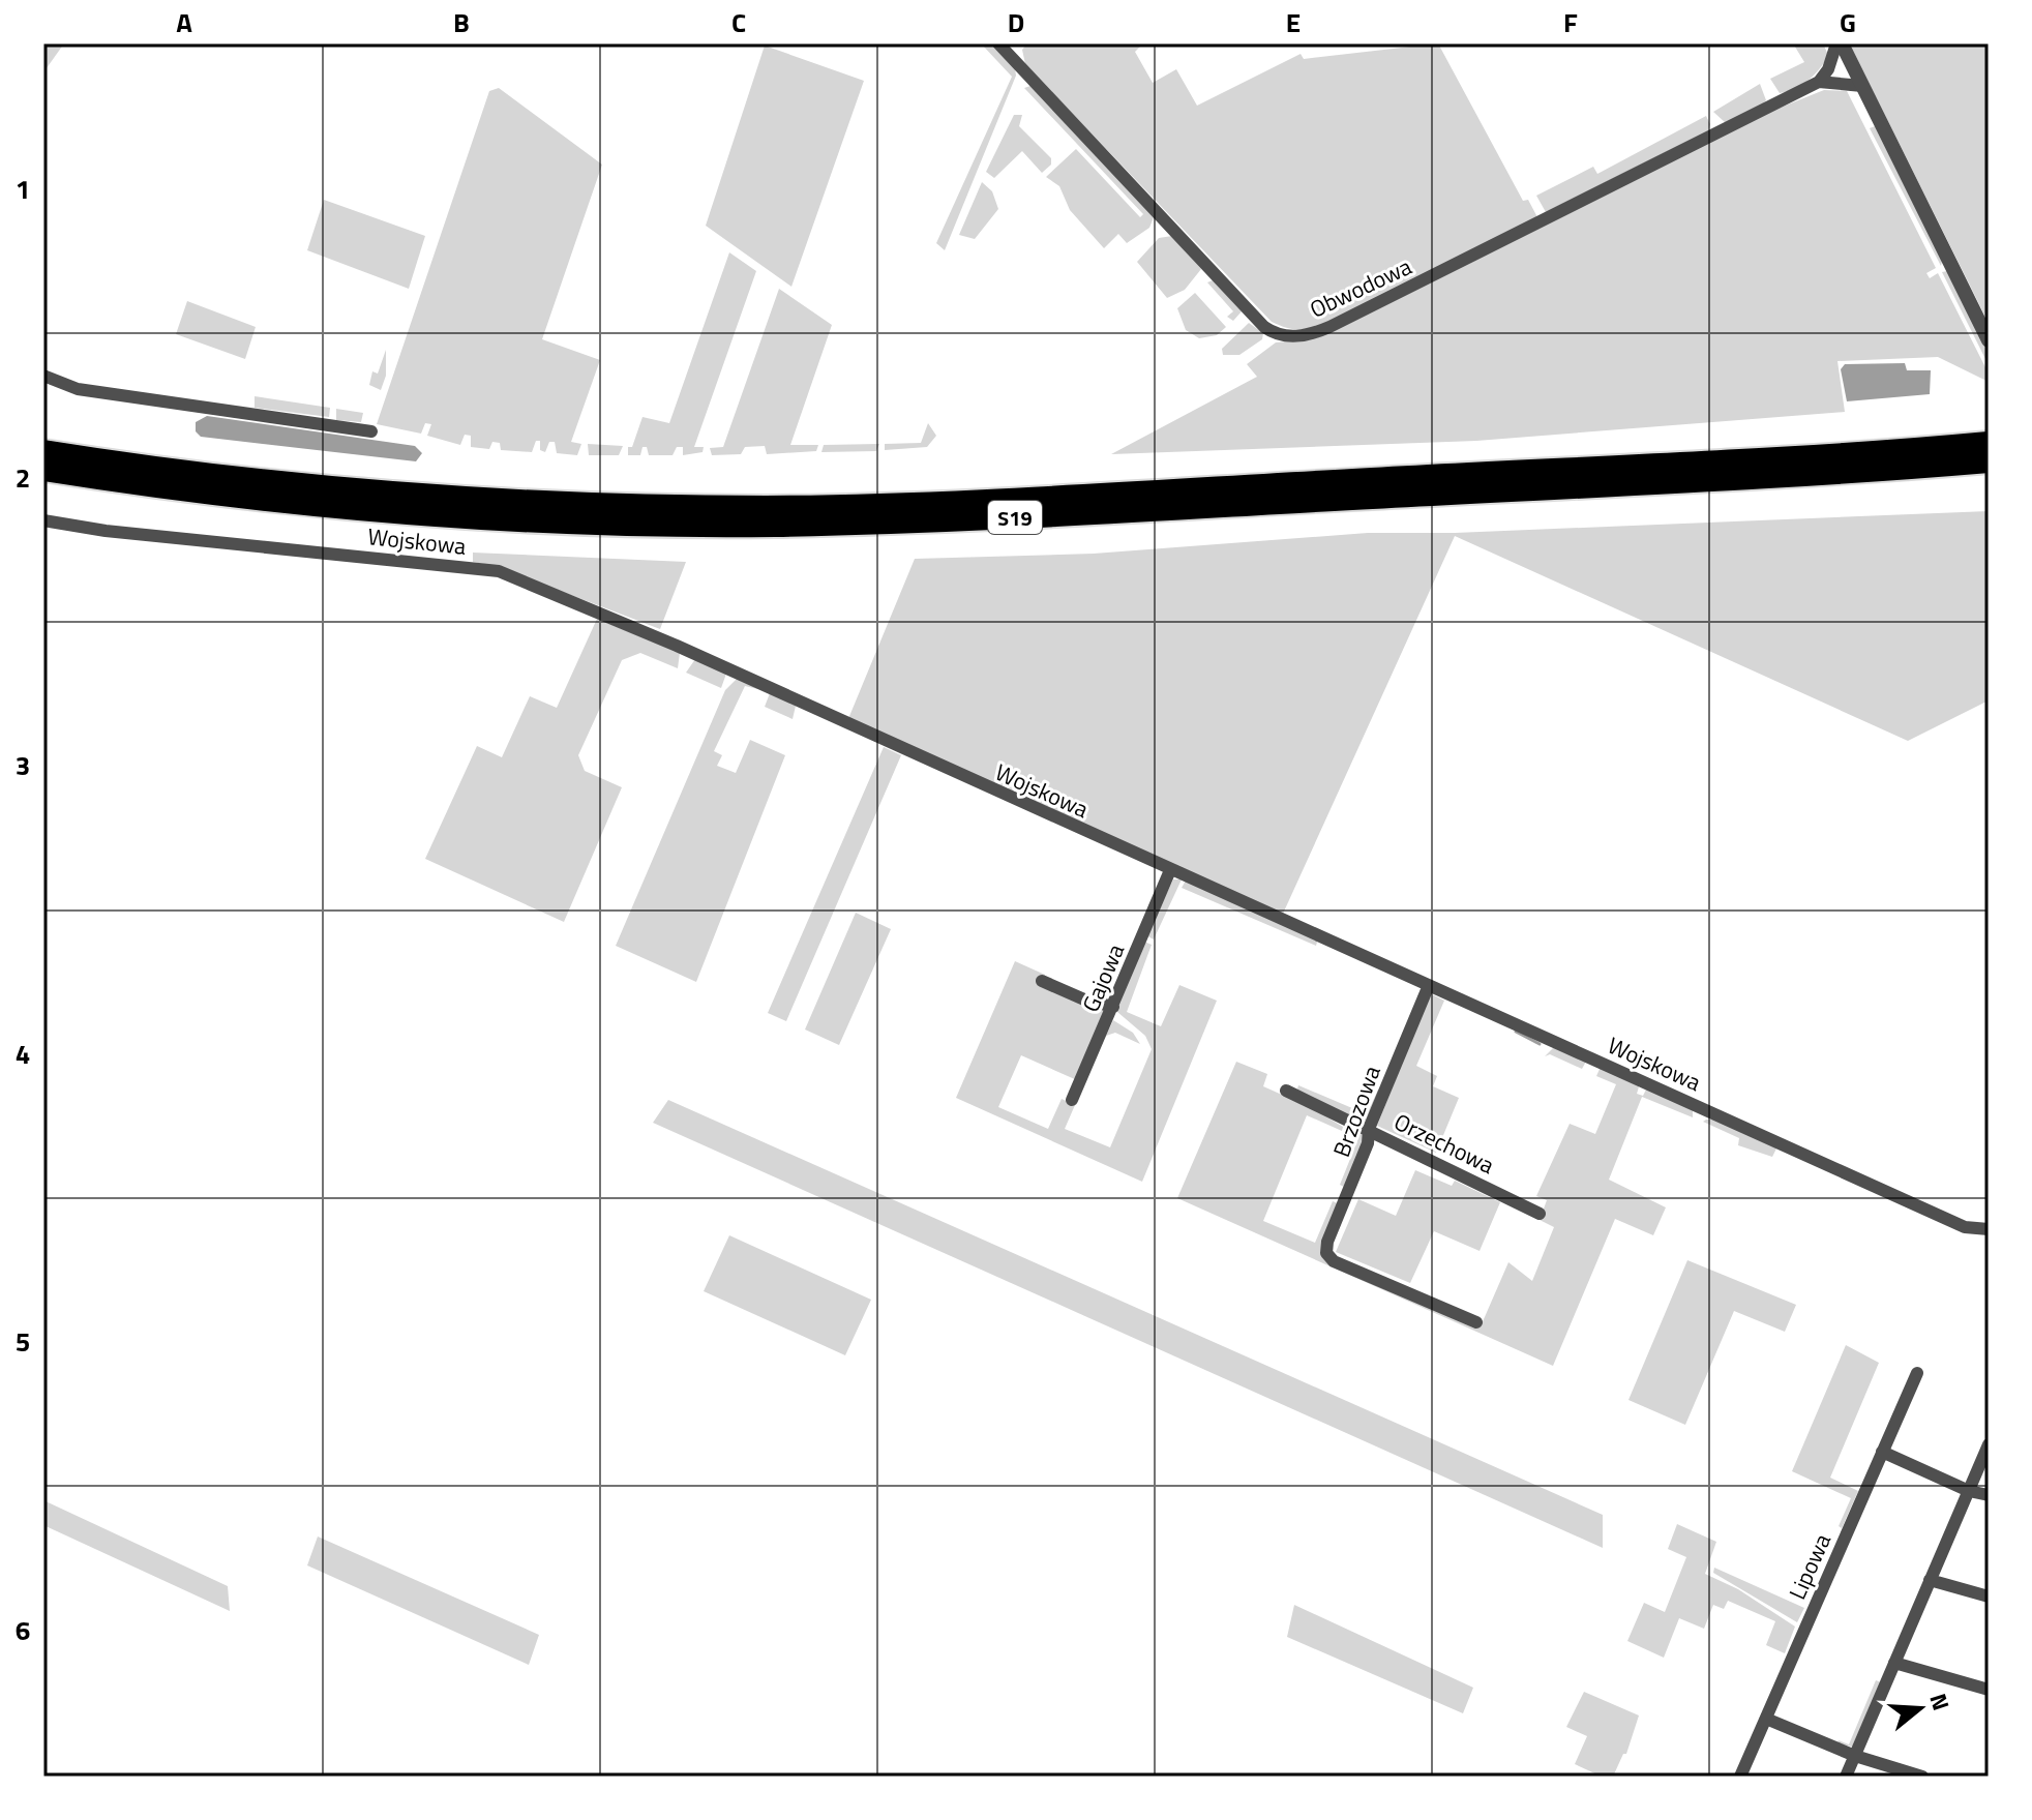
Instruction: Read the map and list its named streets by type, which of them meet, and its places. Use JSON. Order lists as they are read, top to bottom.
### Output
{
  "streets": {
    "highway": ["S19"],
    "street": [
      "Obwodowa",
      "Wojskowa",
      "Gajowa",
      "Brzozowa",
      "Orzechowa",
      "Lipowa"
    ]
  },
  "crossings": [
    ["Wojskowa", "Gajowa"],
    ["Wojskowa", "Brzozowa"],
    ["Brzozowa", "Orzechowa"]
  ],
  "north": "right",
  "grid": {
    "columns": [
      "A",
      "B",
      "C",
      "D",
      "E",
      "F",
      "G"
    ],
    "rows": [
      "1",
      "2",
      "3",
      "4",
      "5",
      "6"
    ]
  }
}
